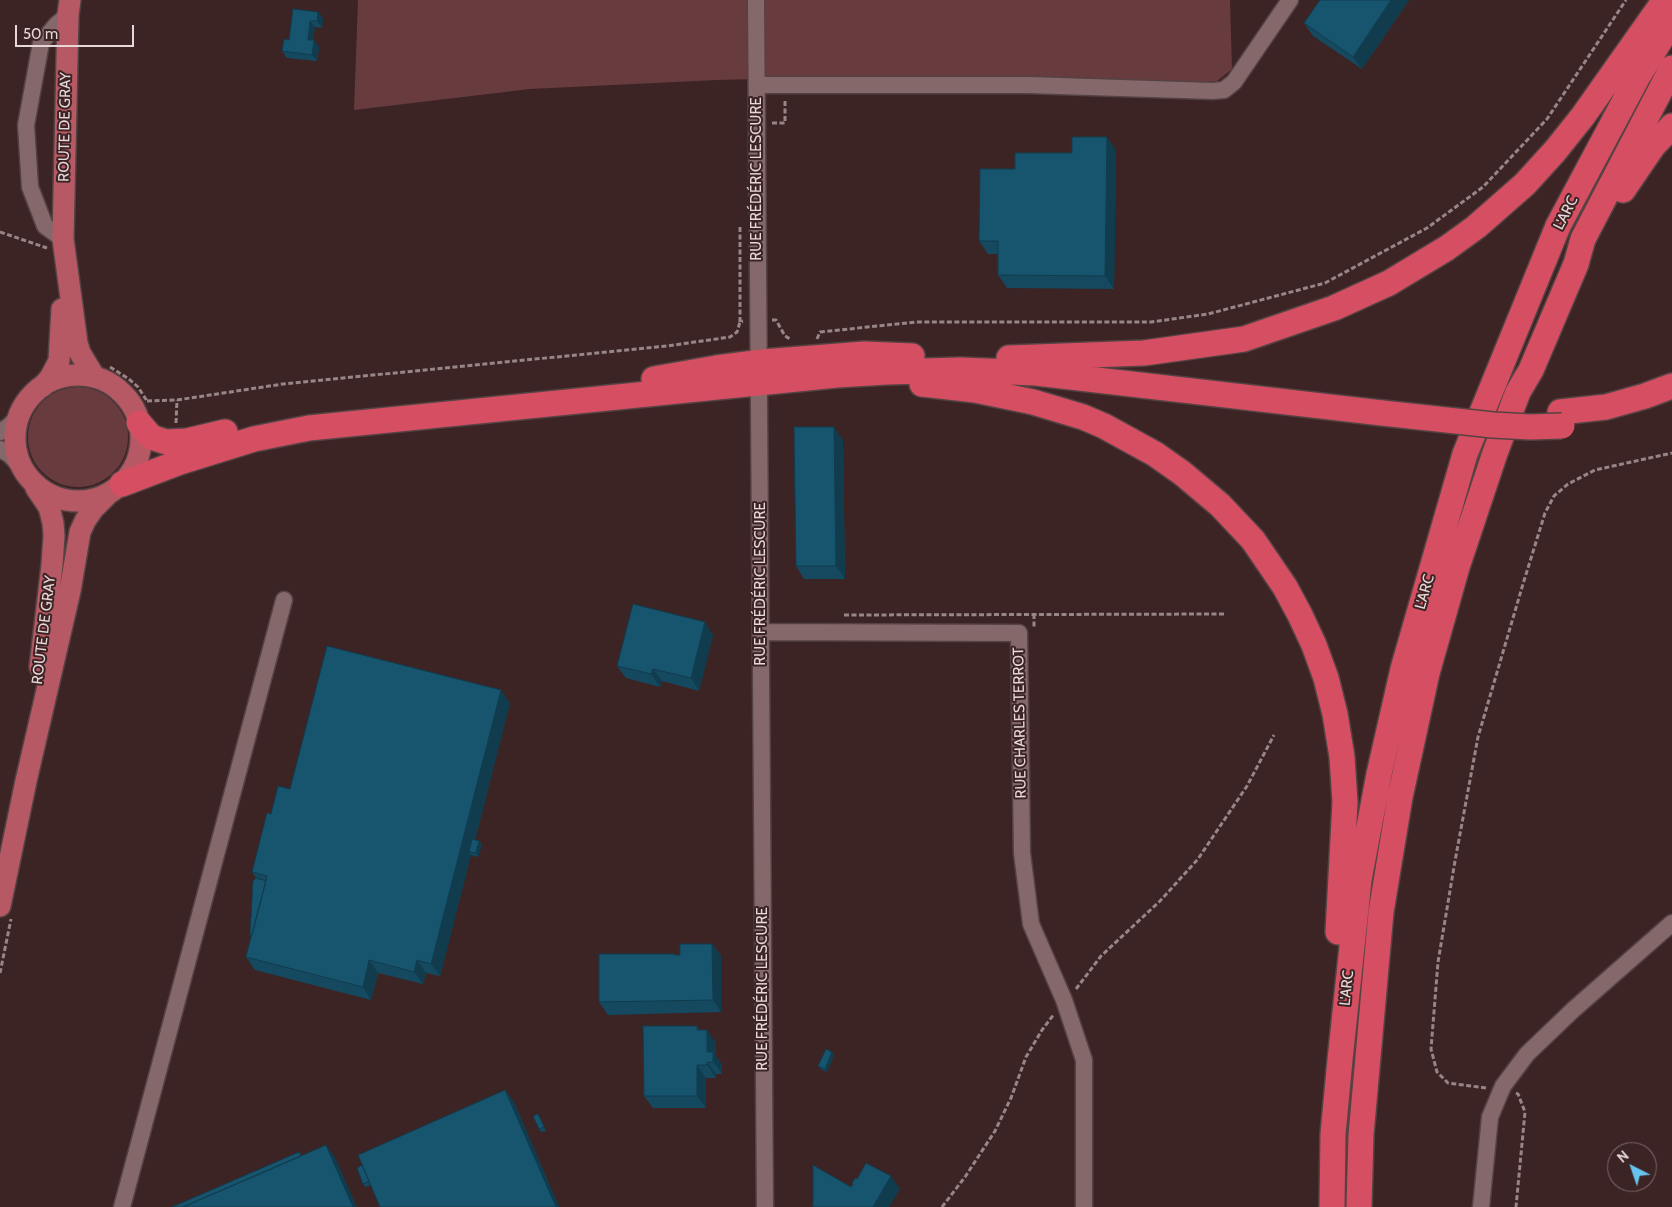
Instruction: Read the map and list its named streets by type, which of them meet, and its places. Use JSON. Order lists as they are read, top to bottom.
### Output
{
  "streets": {
    "highway": ["L'ARC"],
    "main road": ["ROUTE DE GRAY"],
    "street": ["RUE FRÉDÉRIC LESCURE", "RUE CHARLES TERROT"]
  },
  "crossings": [
    ["RUE FRÉDÉRIC LESCURE", "RUE CHARLES TERROT"]
  ],
  "scale_bar": "50 m",
  "north": "top left"
}
